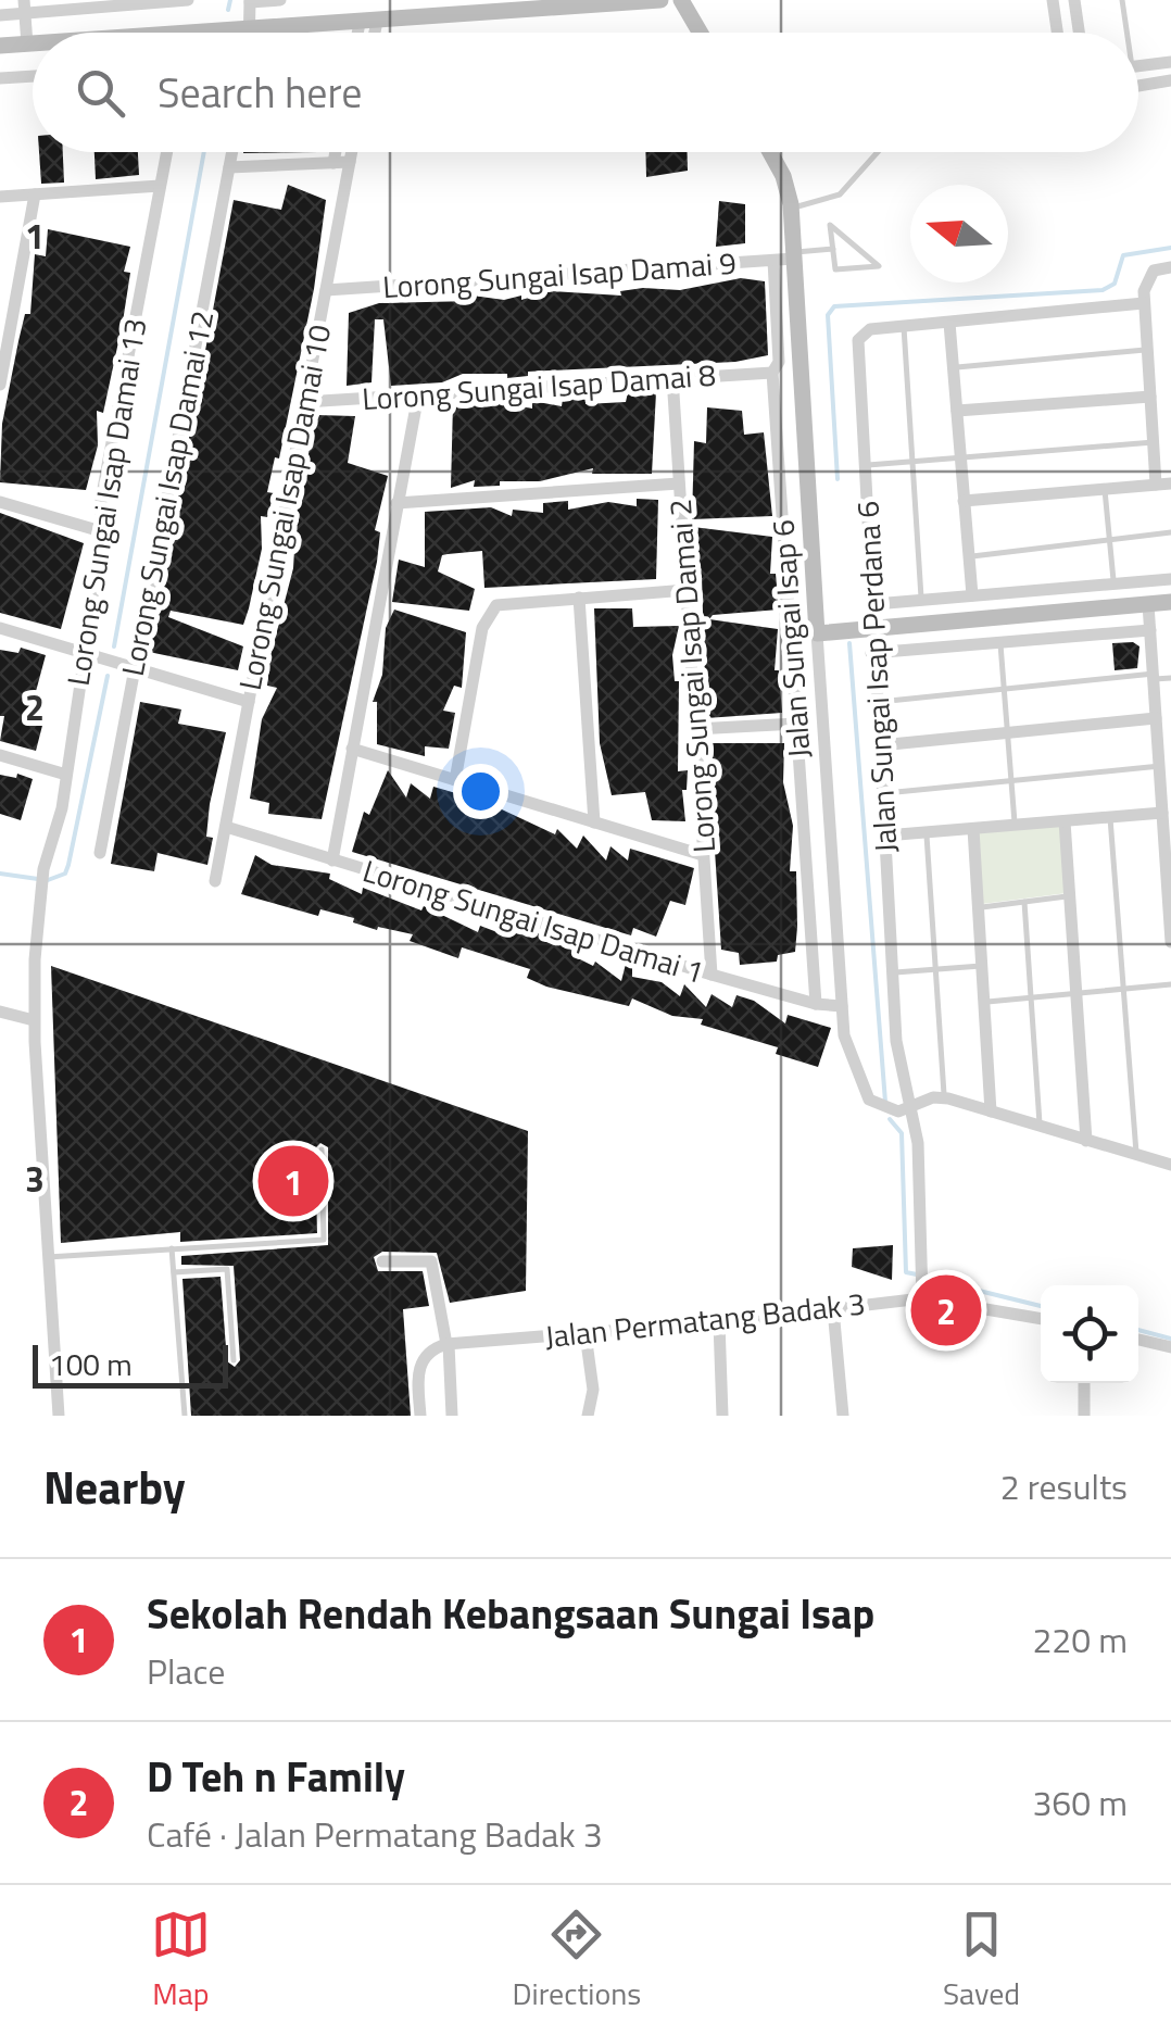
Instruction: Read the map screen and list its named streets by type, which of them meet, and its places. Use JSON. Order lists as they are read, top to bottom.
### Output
{
  "streets": {
    "street": [
      "Lorong Sungai Isap Damai 9",
      "Lorong Sungai Isap Damai 8",
      "Lorong Sungai Isap Damai 12",
      "Lorong Sungai Isap Damai 13",
      "Lorong Sungai Isap Damai 10",
      "Jalan Sungai Isap 6",
      "Lorong Sungai Isap Damai 2",
      "Jalan Sungai Isap Perdana 6",
      "Lorong Sungai Isap Damai 1",
      "Jalan Permatang Badak 3"
    ]
  },
  "crossings": [
    ["Lorong Sungai Isap Damai 9", "Lorong Sungai Isap Damai 10"],
    ["Lorong Sungai Isap Damai 9", "Jalan Sungai Isap 6"],
    ["Lorong Sungai Isap Damai 8", "Lorong Sungai Isap Damai 10"],
    ["Lorong Sungai Isap Damai 8", "Lorong Sungai Isap Damai 2"],
    ["Lorong Sungai Isap Damai 10", "Lorong Sungai Isap Damai 1"],
    ["Jalan Sungai Isap 6", "Jalan Sungai Isap Perdana 6"],
    ["Jalan Sungai Isap 6", "Lorong Sungai Isap Damai 1"],
    ["Lorong Sungai Isap Damai 2", "Lorong Sungai Isap Damai 1"],
    ["Jalan Sungai Isap Perdana 6", "Jalan Permatang Badak 3"]
  ],
  "scale_bar": "100 m",
  "north": "left",
  "page": {
    "search": "Search here",
    "pins": ["1", "2"],
    "scale": "100 m",
    "heading": ["Nearby", "2 results"],
    "list": [
      {
        "mark": "1",
        "name": "Sekolah Rendah Kebangsaan Sungai Isap",
        "note": "Place",
        "value": "220 m"
      },
      {
        "mark": "2",
        "name": "D Teh n Family",
        "note": "Café · Jalan Permatang Badak 3",
        "value": "360 m"
      }
    ],
    "nav": ["Map", "Directions", "Saved"]
  },
  "grid": {
    "rows": ["1", "2", "3"]
  }
}
